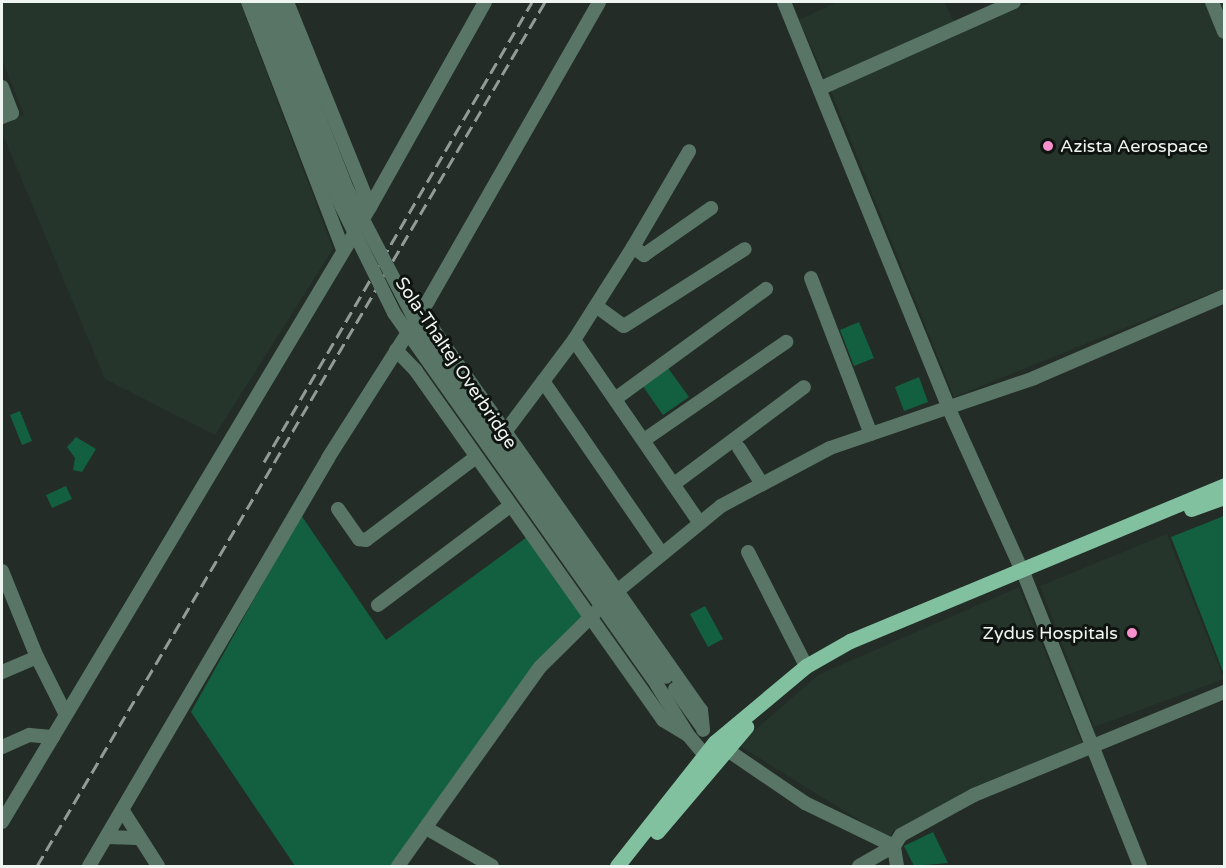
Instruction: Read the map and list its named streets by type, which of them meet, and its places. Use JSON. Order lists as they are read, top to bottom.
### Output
{
  "streets": {
    "street": ["Sola-Thaltej Overbridge"]
  },
  "places": ["Azista Aerospace", "Zydus Hospitals"]
}
